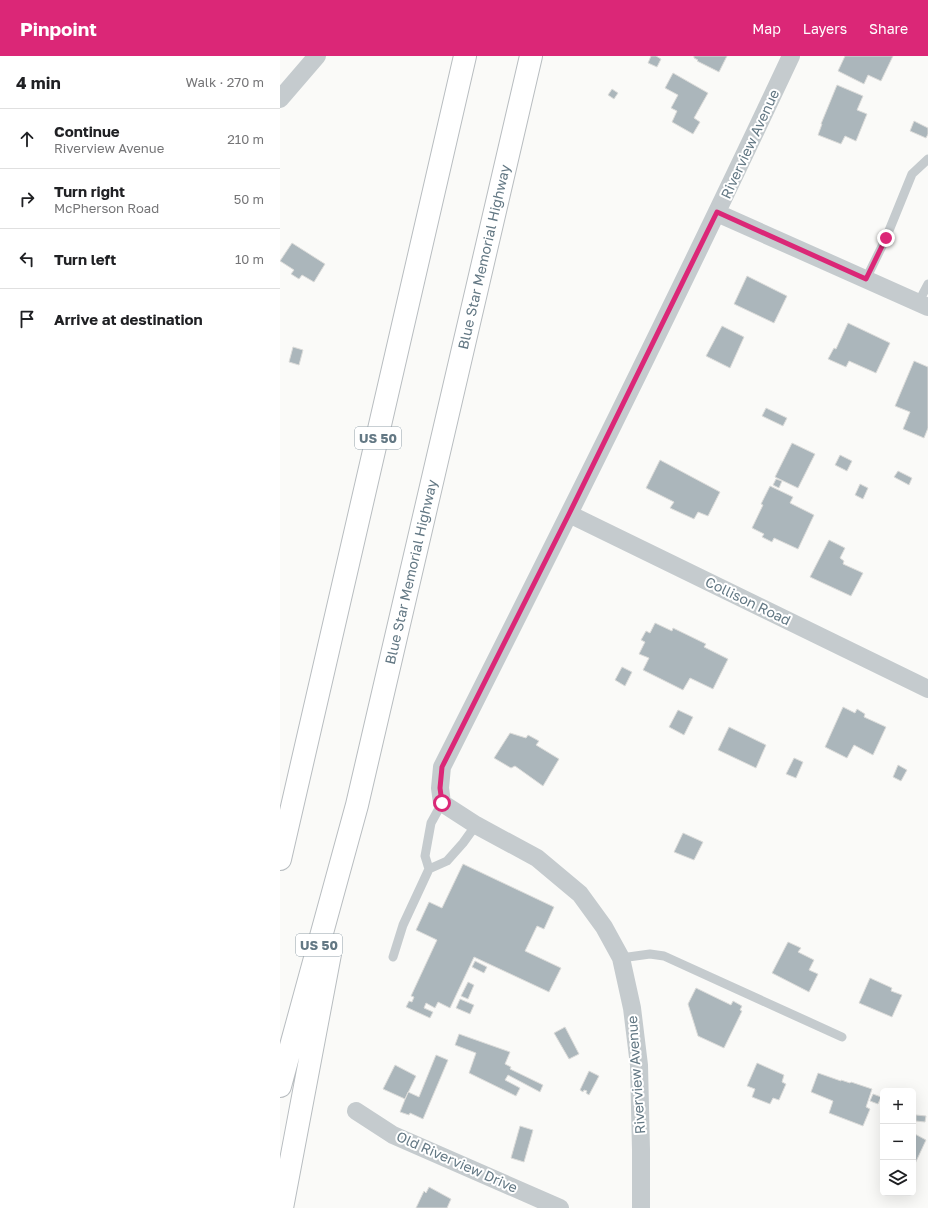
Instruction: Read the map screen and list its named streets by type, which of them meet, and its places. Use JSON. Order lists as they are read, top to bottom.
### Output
{
  "streets": {
    "highway": ["Blue Star Memorial Highway", "US 50"],
    "street": ["Riverview Avenue", "Collison Road", "Old Riverview Drive"]
  },
  "crossings": [
    ["Riverview Avenue", "Collison Road"]
  ],
  "page": {
    "header": "Pinpoint",
    "nav": ["Map", "Layers", "Share"],
    "heading": ["4 min", "Walk · 270 m"],
    "list": [
      ["Continue", "Riverview Avenue", "210 m"],
      ["Turn right", "McPherson Road", "50 m"],
      ["Turn left", "10 m"],
      "Arrive at destination"
    ],
    "map_buttons": ["+", "−"]
  }
}
